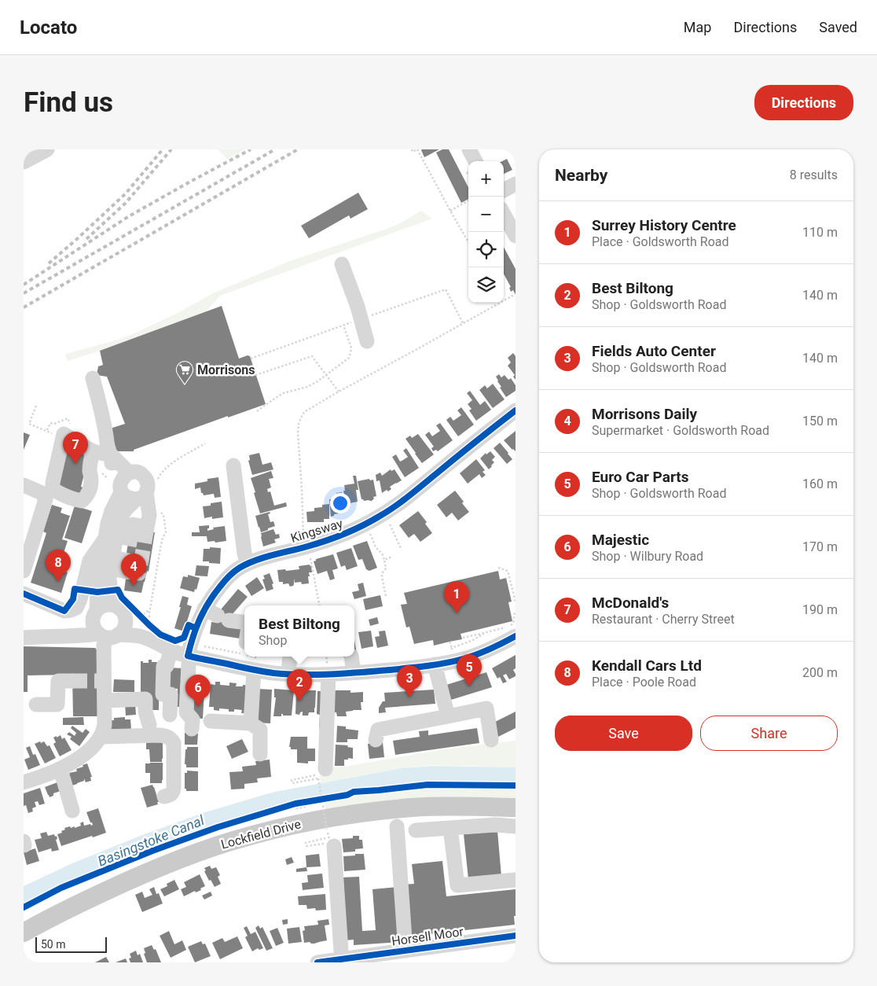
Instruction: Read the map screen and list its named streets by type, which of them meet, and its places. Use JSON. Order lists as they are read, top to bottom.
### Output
{
  "streets": {
    "main road": ["Lockfield Drive"],
    "street": ["Kingsway", "Horsell Moor"]
  },
  "water": ["Basingstoke Canal"],
  "places": {
    "supermarket": ["Morrisons"]
  },
  "scale_bar": "50 m",
  "page": {
    "header": "Locato",
    "nav": ["Map", "Directions", "Saved"],
    "buttons": [
      "Directions",
      ["Save", "Share"]
    ],
    "title": "Find us",
    "heading": ["Nearby", "8 results"],
    "map_buttons": ["+", "−"],
    "list": [
      {
        "mark": "1",
        "name": "Surrey History Centre",
        "note": "Place · Goldsworth Road",
        "value": "110 m"
      },
      {
        "mark": "2",
        "name": "Best Biltong",
        "note": "Shop · Goldsworth Road",
        "value": "140 m"
      },
      {
        "mark": "3",
        "name": "Fields Auto Center",
        "note": "Shop · Goldsworth Road",
        "value": "140 m"
      },
      {
        "mark": "4",
        "name": "Morrisons Daily",
        "note": "Supermarket · Goldsworth Road",
        "value": "150 m"
      },
      {
        "mark": "5",
        "name": "Euro Car Parts",
        "note": "Shop · Goldsworth Road",
        "value": "160 m"
      },
      {
        "mark": "6",
        "name": "Majestic",
        "note": "Shop · Wilbury Road",
        "value": "170 m"
      },
      {
        "mark": "7",
        "name": "McDonald's",
        "note": "Restaurant · Cherry Street",
        "value": "190 m"
      },
      {
        "mark": "8",
        "name": "Kendall Cars Ltd",
        "note": "Place · Poole Road",
        "value": "200 m"
      }
    ],
    "pins": [
      "7",
      "8",
      "4",
      "1",
      "5",
      "3",
      "2",
      "6"
    ],
    "popup": ["Best Biltong", "Shop"],
    "scale": "50 m"
  }
}
